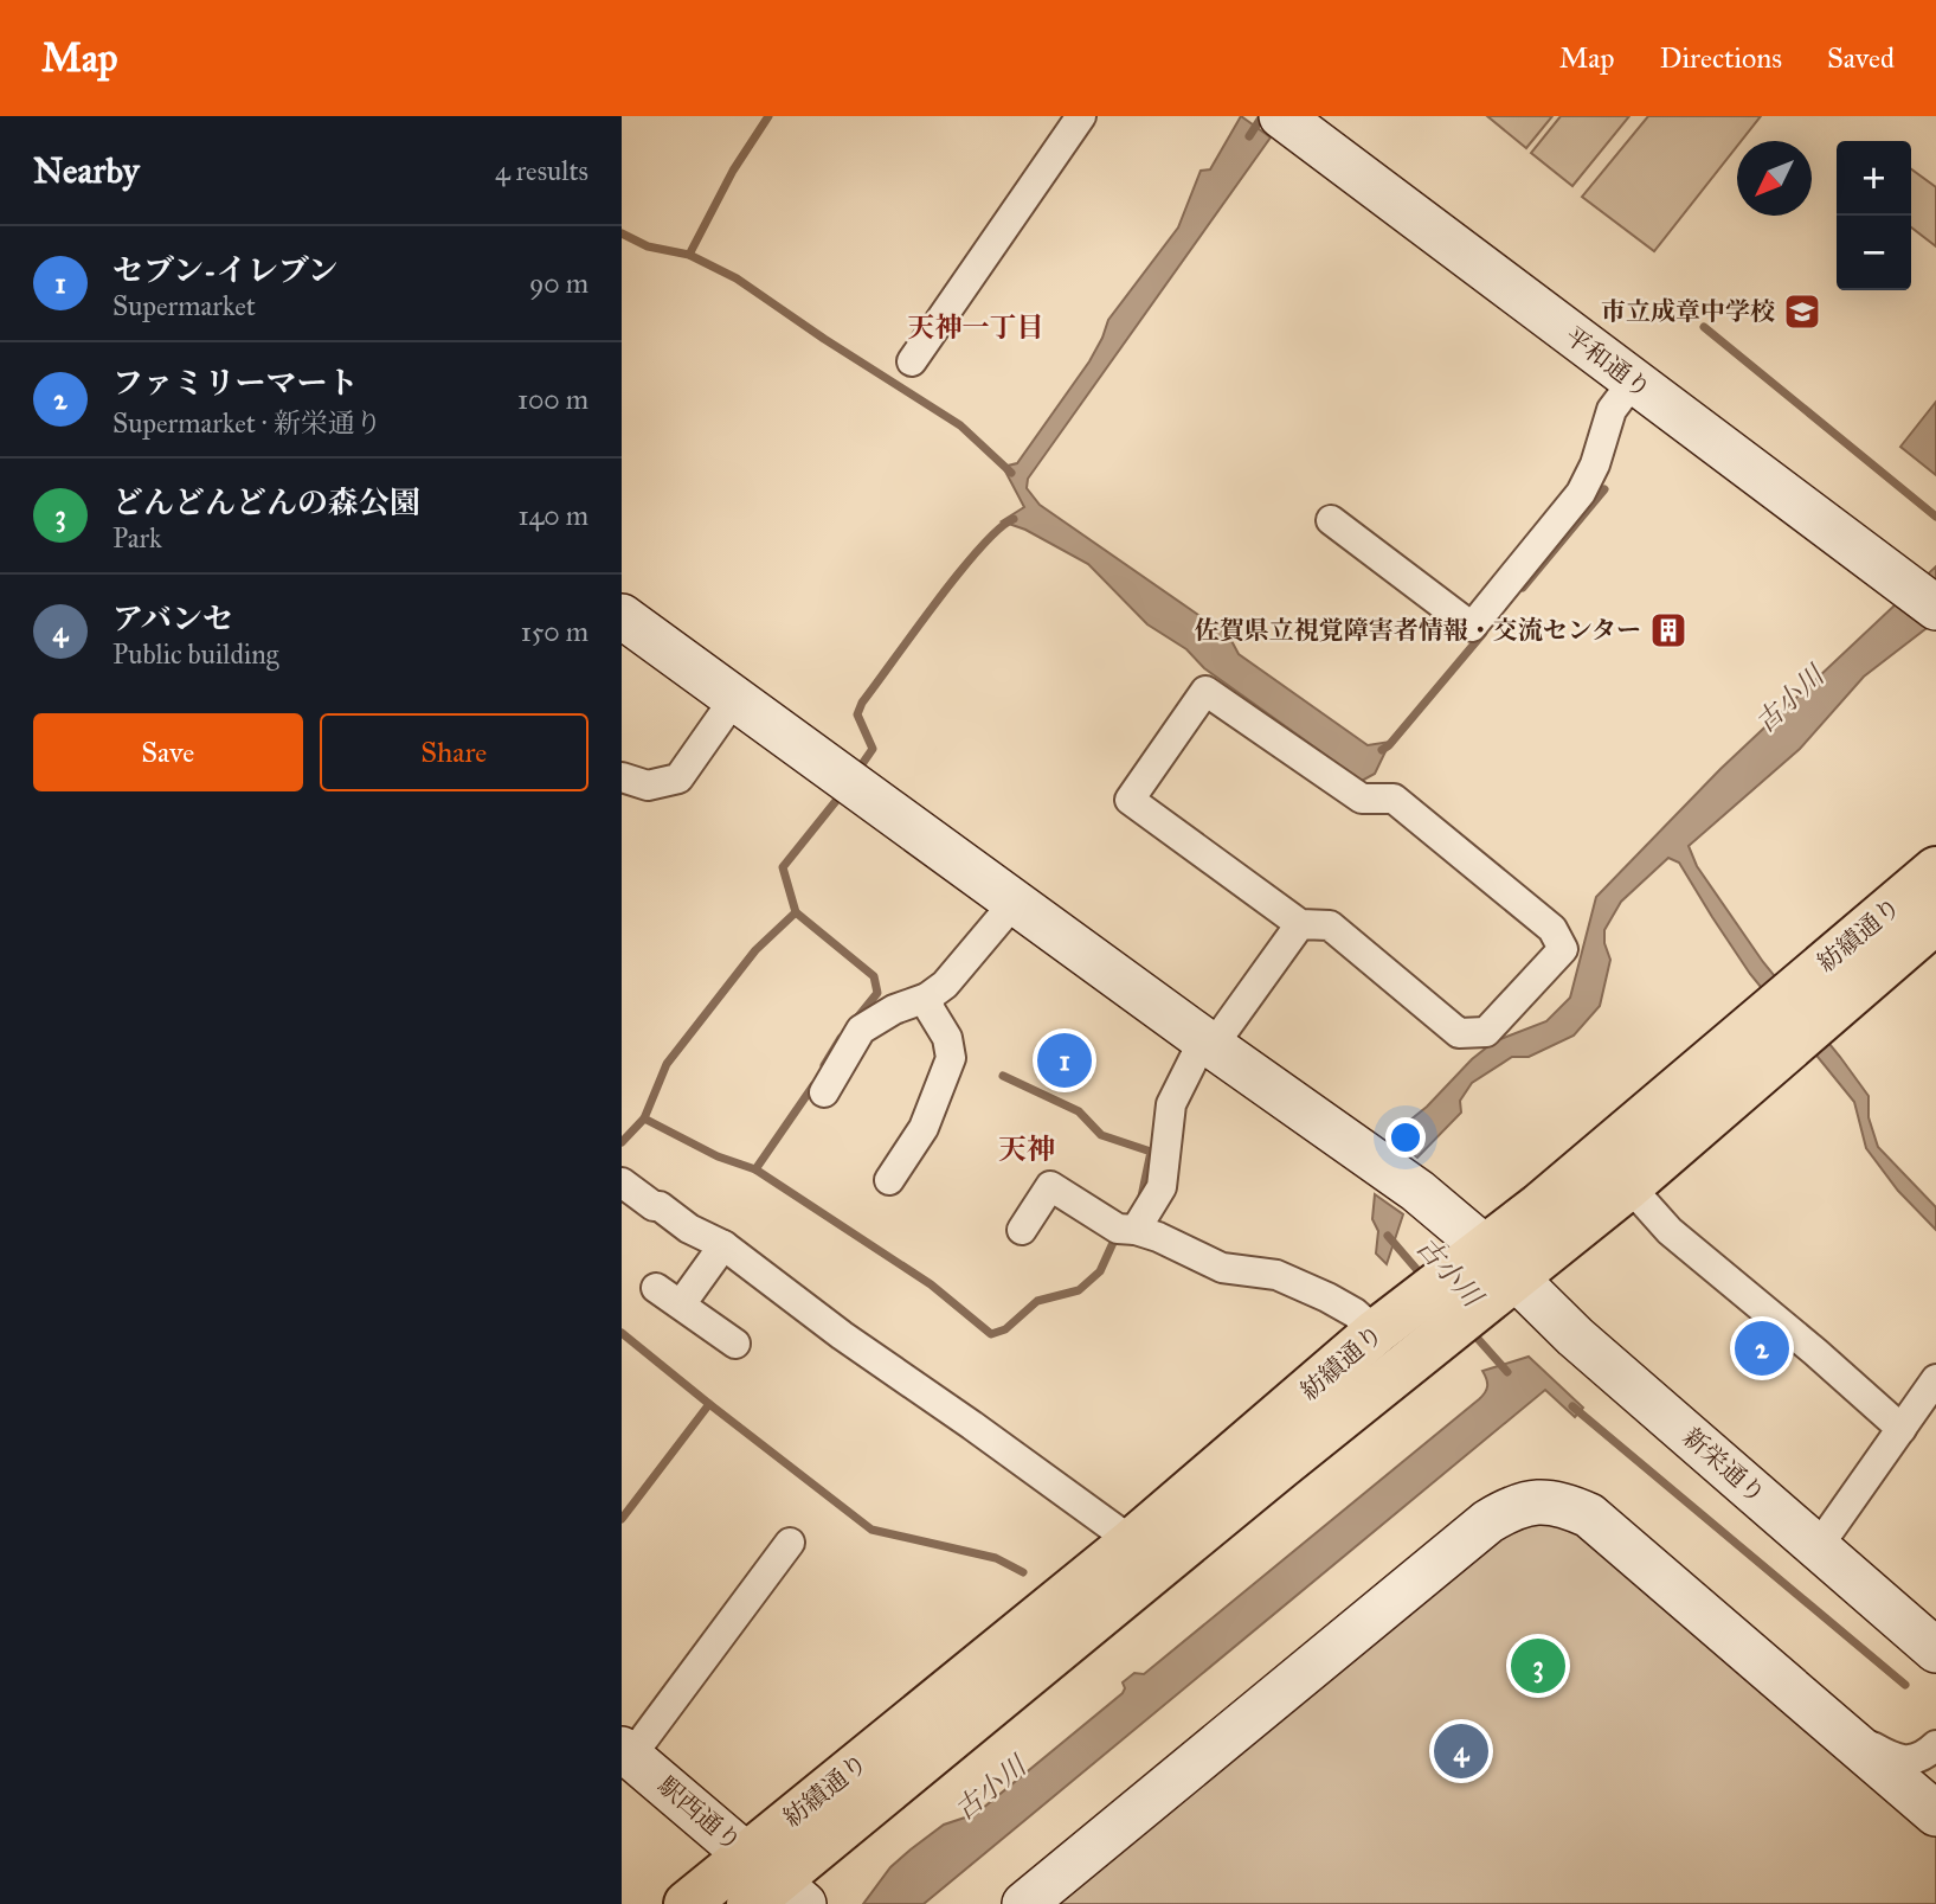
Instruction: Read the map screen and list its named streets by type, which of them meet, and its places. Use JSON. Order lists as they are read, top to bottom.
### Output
{
  "streets": {
    "highway": ["紡績通り"],
    "street": ["平和通り", "新栄通り", "駅西通り"]
  },
  "crossings": [
    ["紡績通り", "新栄通り"],
    ["紡績通り", "駅西通り"]
  ],
  "districts": ["天神一丁目", "天神"],
  "water": ["古小川"],
  "places": {
    "school or university": ["市立成章中学校"],
    "building": ["佐賀県立視覚障害者情報・交流センター"]
  },
  "north": "bottom left",
  "page": {
    "header": "Map",
    "nav": ["Map", "Directions", "Saved"],
    "heading": ["Nearby", "4 results"],
    "map_buttons": ["+", "−"],
    "list": [
      {
        "mark": "1",
        "name": "セブン-イレブン",
        "note": "Supermarket",
        "value": "90 m"
      },
      {
        "mark": "2",
        "name": "ファミリーマート",
        "note": "Supermarket · 新栄通り",
        "value": "100 m"
      },
      {
        "mark": "3",
        "name": "どんどんどんの森公園",
        "note": "Park",
        "value": "140 m"
      },
      {
        "mark": "4",
        "name": "アバンセ",
        "note": "Public building",
        "value": "150 m"
      }
    ],
    "buttons": ["Save", "Share"],
    "pins": [
      "1",
      "2",
      "3",
      "4"
    ]
  }
}
